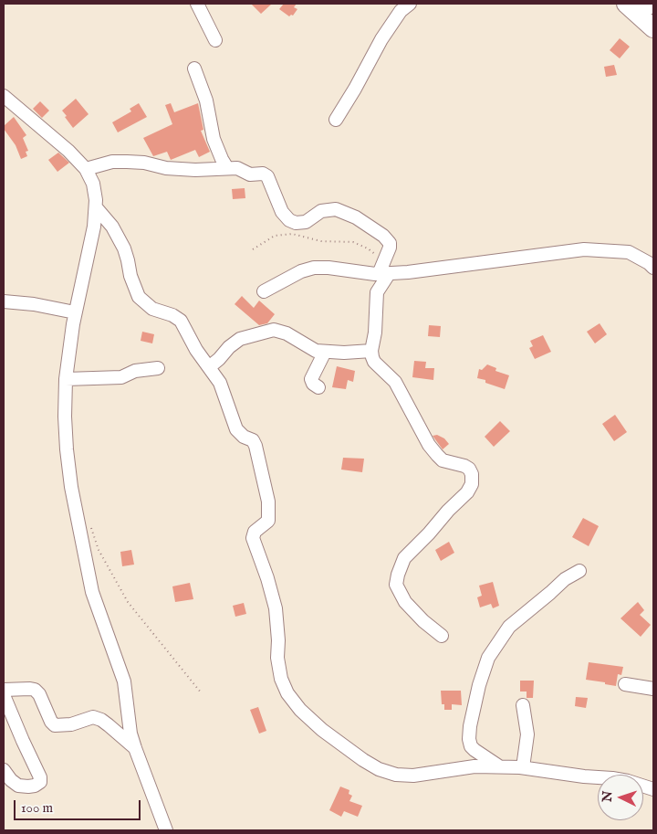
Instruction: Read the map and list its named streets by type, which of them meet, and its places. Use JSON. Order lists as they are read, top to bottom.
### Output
{
  "scale_bar": "100 m",
  "north": "left"
}
